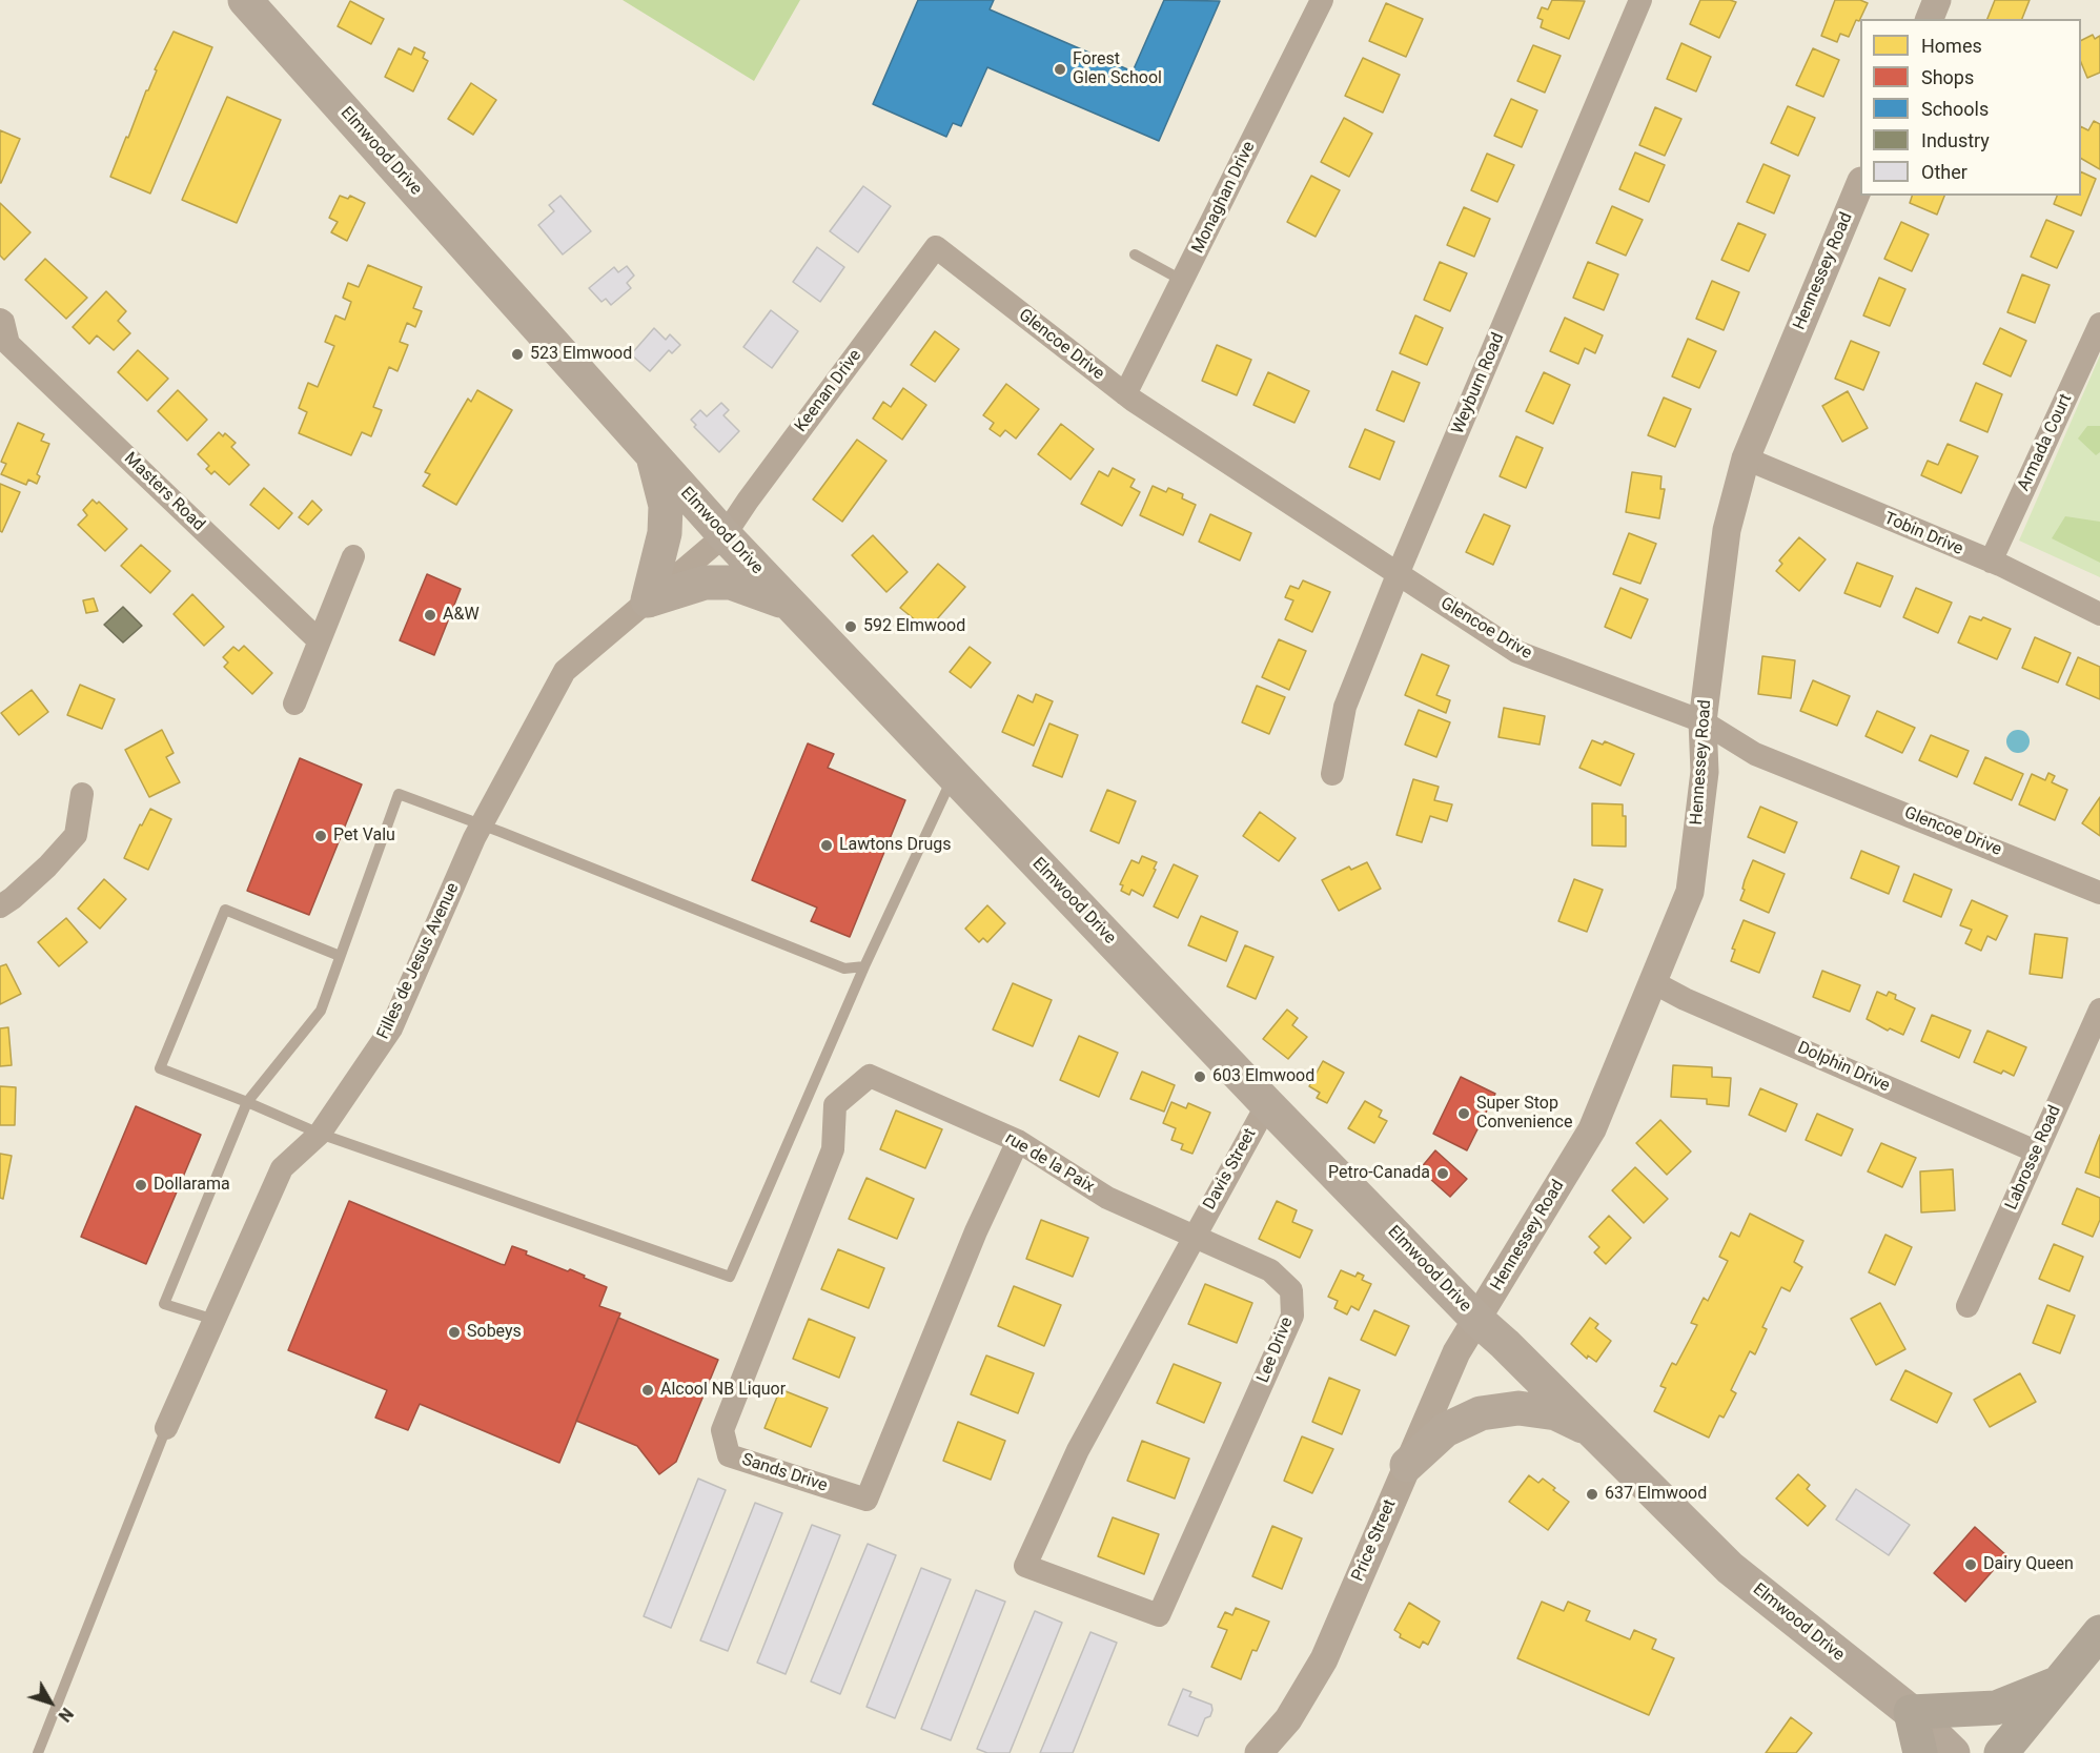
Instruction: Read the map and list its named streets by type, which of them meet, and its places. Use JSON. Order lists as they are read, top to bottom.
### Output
{
  "streets": {
    "main road": ["Elmwood Drive"],
    "street": [
      "Monaghan Drive",
      "Hennessey Road",
      "Glencoe Drive",
      "Weyburn Road",
      "Keenan Drive",
      "Armada Court",
      "Masters Road",
      "Tobin Drive",
      "Filles de Jesus Avenue",
      "Dolphin Drive",
      "Labrosse Road",
      "rue de la Paix",
      "Davis Street",
      "Lee Drive",
      "Sands Drive",
      "Price Street"
    ]
  },
  "crossings": [
    ["Elmwood Drive", "Hennessey Road"],
    ["Elmwood Drive", "Keenan Drive"],
    ["Elmwood Drive", "Filles de Jesus Avenue"],
    ["Elmwood Drive", "Davis Street"],
    ["Elmwood Drive", "Price Street"],
    ["Monaghan Drive", "Glencoe Drive"],
    ["Hennessey Road", "Glencoe Drive"],
    ["Hennessey Road", "Tobin Drive"],
    ["Hennessey Road", "Dolphin Drive"],
    ["Hennessey Road", "Price Street"],
    ["Glencoe Drive", "Weyburn Road"],
    ["Glencoe Drive", "Keenan Drive"],
    ["Keenan Drive", "Filles de Jesus Avenue"],
    ["Armada Court", "Tobin Drive"],
    ["Dolphin Drive", "Labrosse Road"],
    ["rue de la Paix", "Davis Street"],
    ["rue de la Paix", "Lee Drive"],
    ["rue de la Paix", "Sands Drive"],
    ["Davis Street", "Lee Drive"]
  ],
  "places": [
    "Forest Glen School",
    "523 Elmwood",
    "A&W",
    "592 Elmwood",
    "Pet Valu",
    "Lawtons Drugs",
    "603 Elmwood",
    "Super Stop Convenience",
    "Petro-Canada",
    "Dollarama",
    "Sobeys",
    "Alcool NB Liquor",
    "637 Elmwood",
    "Dairy Queen"
  ],
  "legend": [
    "Homes",
    "Shops",
    "Schools",
    "Industry",
    "Other"
  ],
  "north": "bottom right"
}
